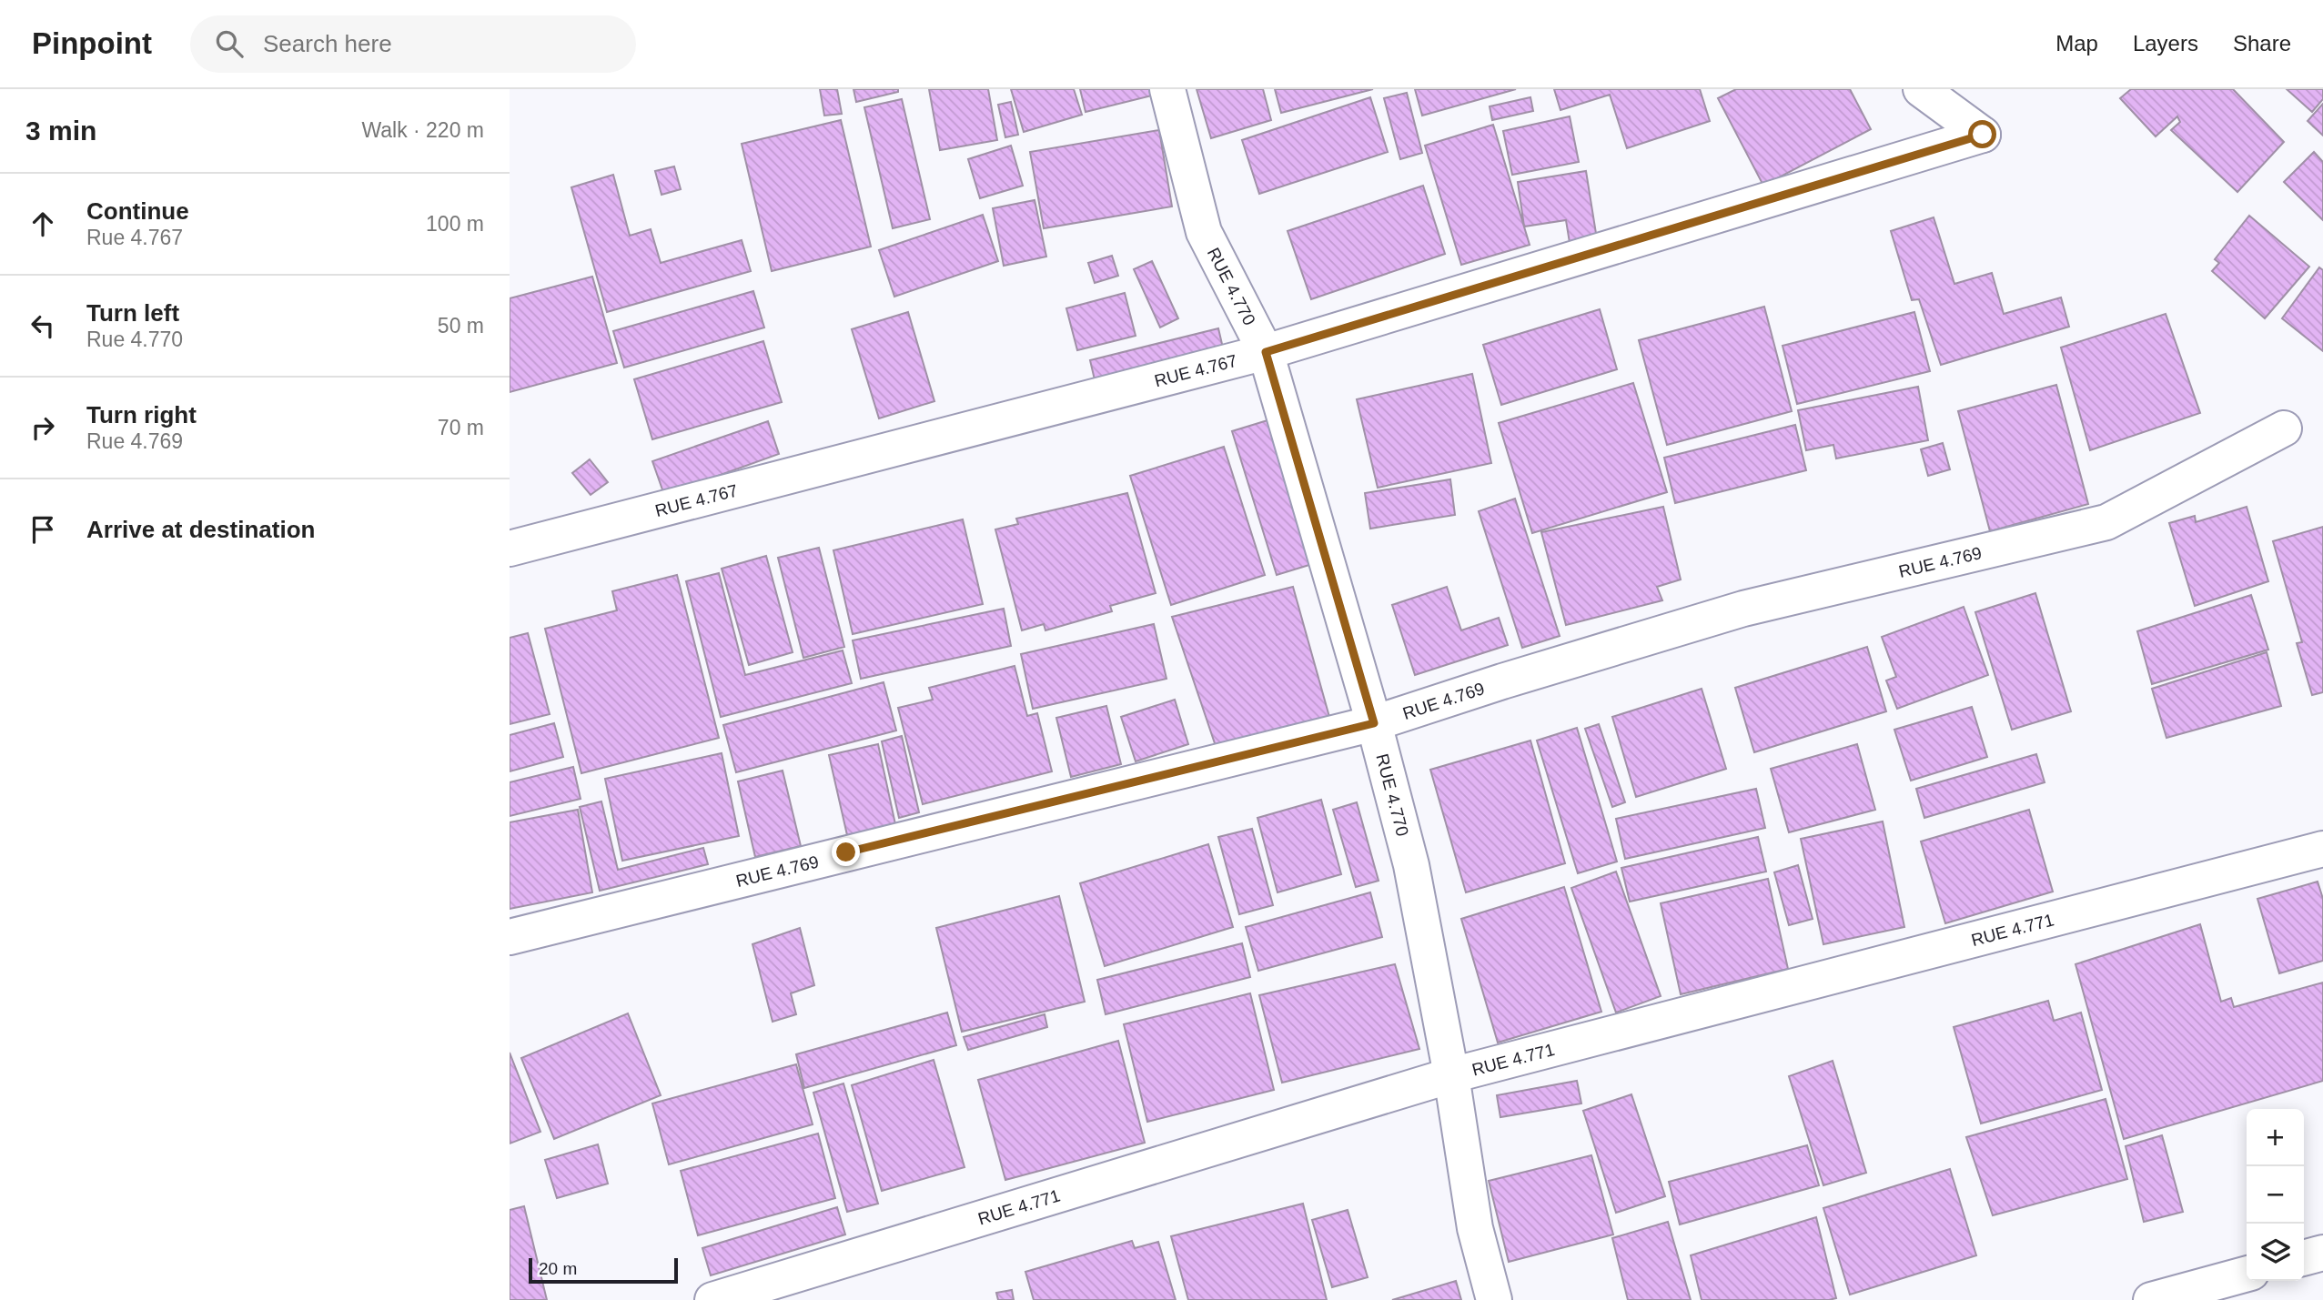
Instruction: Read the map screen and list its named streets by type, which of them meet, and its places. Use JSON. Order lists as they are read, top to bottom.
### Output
{
  "streets": {
    "street": [
      "RUE 4.770",
      "RUE 4.767",
      "RUE 4.769",
      "RUE 4.771"
    ]
  },
  "crossings": [
    ["RUE 4.770", "RUE 4.767"],
    ["RUE 4.770", "RUE 4.769"],
    ["RUE 4.770", "RUE 4.771"]
  ],
  "scale_bar": "20 m",
  "page": {
    "header": "Pinpoint",
    "search": "Search here",
    "nav": ["Map", "Layers", "Share"],
    "heading": ["3 min", "Walk · 220 m"],
    "list": [
      ["Continue", "Rue 4.767", "100 m"],
      ["Turn left", "Rue 4.770", "50 m"],
      ["Turn right", "Rue 4.769", "70 m"],
      "Arrive at destination"
    ],
    "map_buttons": ["+", "−"],
    "scale": "20 m"
  }
}
